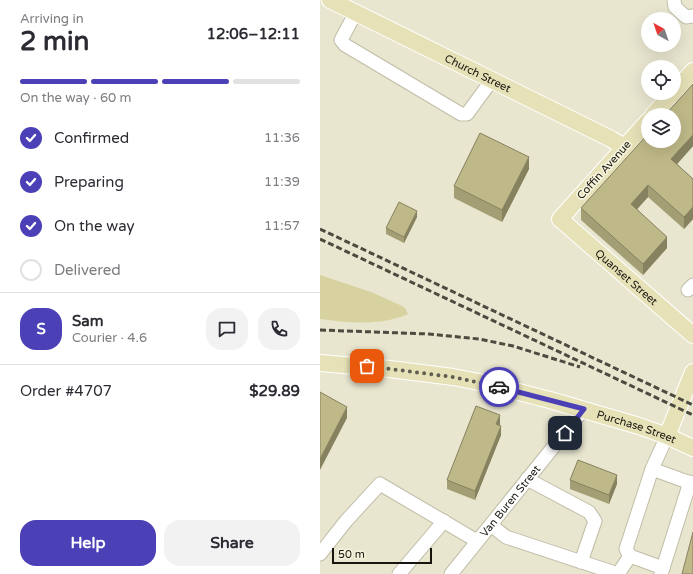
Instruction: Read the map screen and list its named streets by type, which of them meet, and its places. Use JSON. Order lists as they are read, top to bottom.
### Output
{
  "streets": {
    "main road": [
      "Church Street",
      "Coffin Avenue",
      "Quanset Street",
      "Purchase Street"
    ],
    "street": ["Van Buren Street"]
  },
  "crossings": [
    ["Church Street", "Coffin Avenue"],
    ["Coffin Avenue", "Quanset Street"],
    ["Purchase Street", "Van Buren Street"]
  ],
  "scale_bar": "50 m",
  "north": "top left",
  "page": {
    "heading": ["2 min", "Arriving in", "12:06–12:11"],
    "panel": [
      "Sam",
      "Courier · 4.6",
      "Order #4707",
      "$29.89"
    ],
    "bar": "On the way · 60 m",
    "list": [
      ["Confirmed", "11:36"],
      ["Preparing", "11:39"],
      ["On the way", "11:57"],
      "Delivered"
    ],
    "round": "S",
    "buttons": ["Help", "Share"],
    "scale": "50 m"
  }
}
